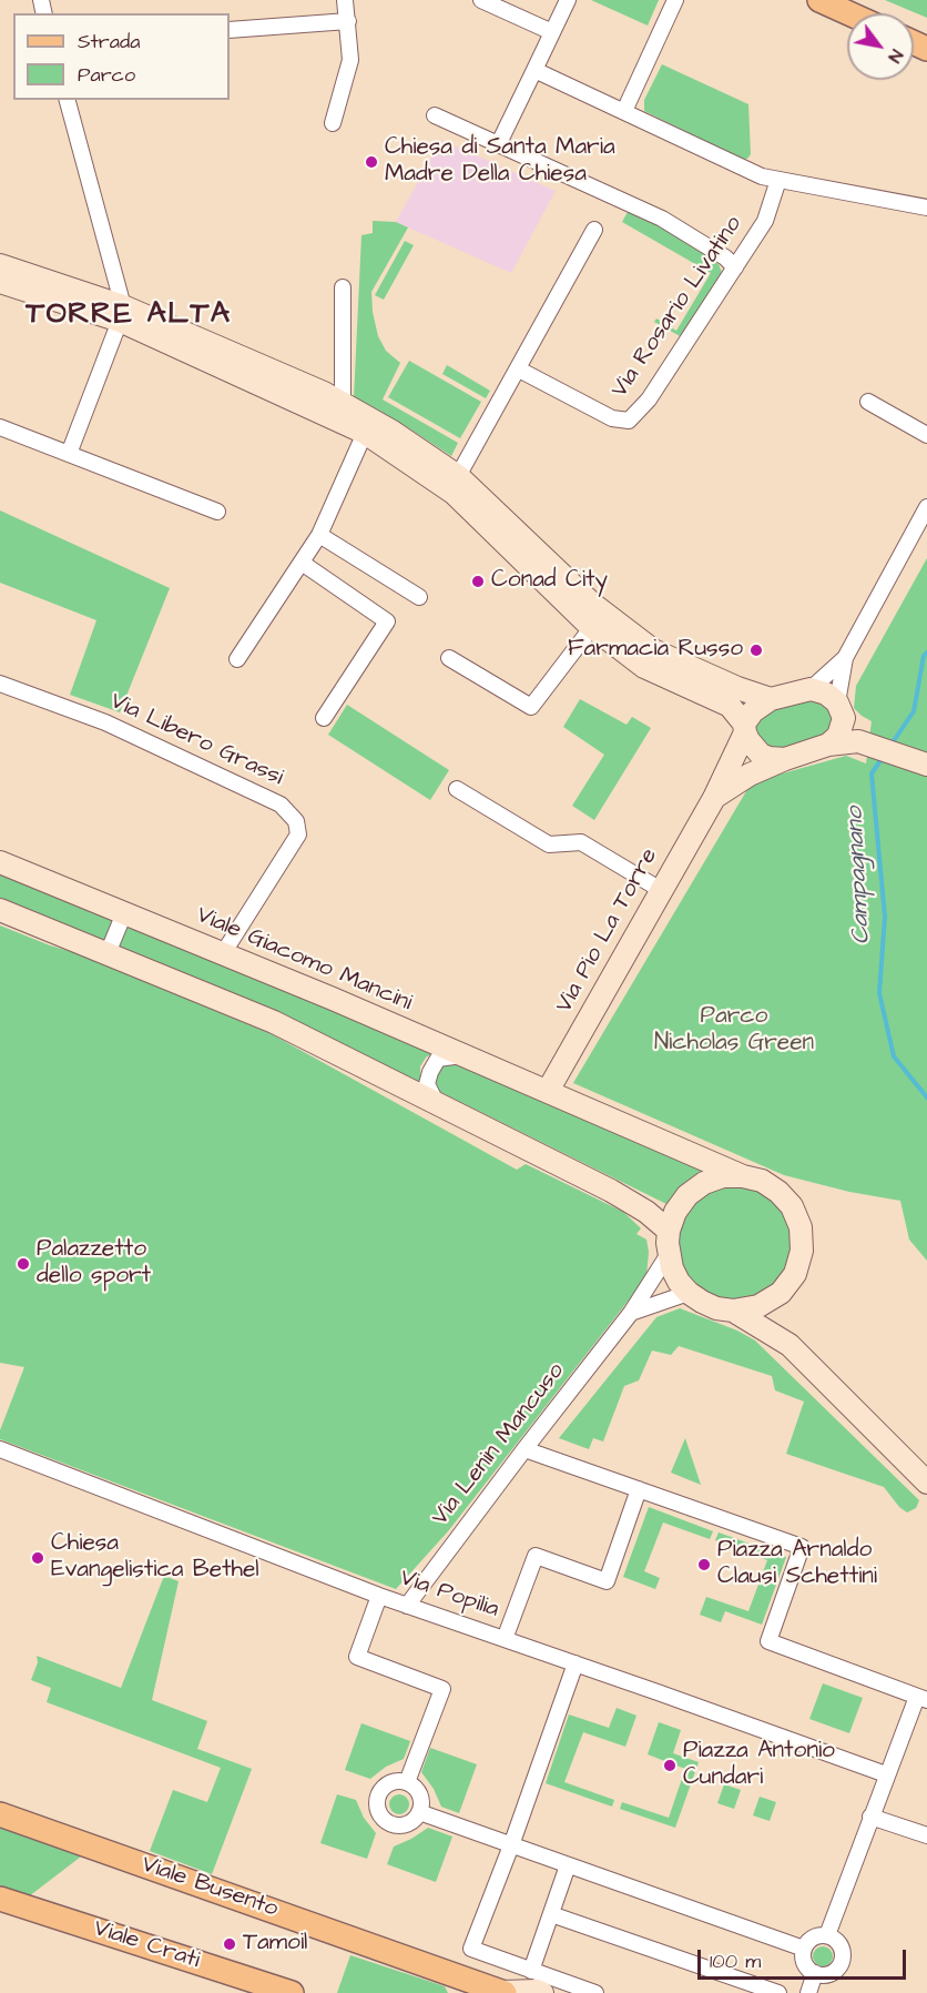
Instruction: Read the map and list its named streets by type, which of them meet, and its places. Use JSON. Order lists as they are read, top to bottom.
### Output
{
  "streets": {
    "main road": ["Viale Busento", "Viale Crati"],
    "street": [
      "Via Rosario Livatino",
      "Via Libero Grassi",
      "Via Pio La Torre",
      "Viale Giacomo Mancini",
      "Via Lenin Mancuso",
      "Via Popilia"
    ]
  },
  "crossings": [
    ["Via Libero Grassi", "Viale Giacomo Mancini"],
    ["Via Pio La Torre", "Viale Giacomo Mancini"],
    ["Viale Giacomo Mancini", "Via Lenin Mancuso"],
    ["Via Lenin Mancuso", "Via Popilia"]
  ],
  "districts": ["TORRE ALTA"],
  "water": ["Campagnano"],
  "parks": ["Parco Nicholas Green"],
  "places": [
    "Chiesa di Santa Maria Madre Della Chiesa",
    "Conad City",
    "Farmacia Russo",
    "Palazzetto dello sport",
    "Chiesa Evangelistica Bethel",
    "Piazza Arnaldo Clausi Schettini",
    "Piazza Antonio Cundari",
    "Tamoil"
  ],
  "legend": ["Strada", "Parco"],
  "scale_bar": "100 m",
  "north": "bottom right"
}
